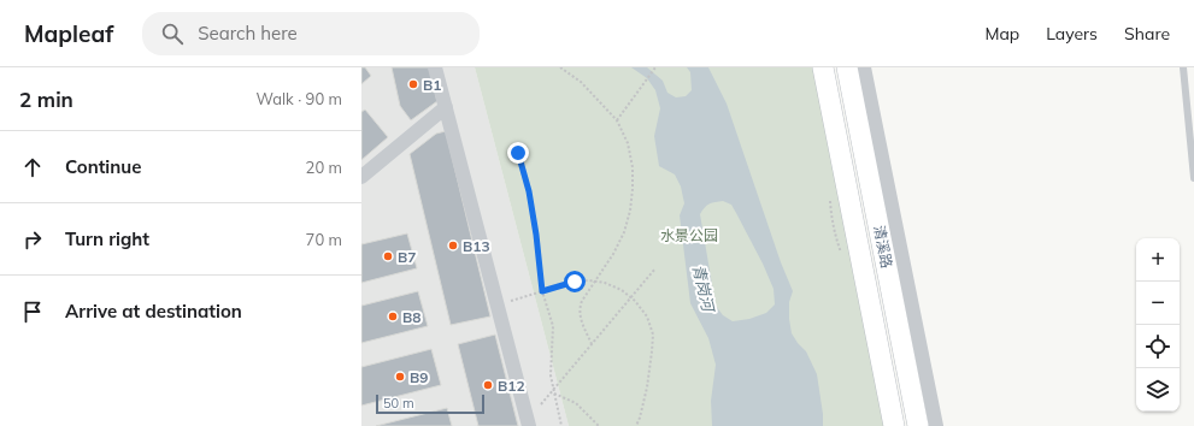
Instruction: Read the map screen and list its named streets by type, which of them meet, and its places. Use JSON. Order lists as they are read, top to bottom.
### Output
{
  "streets": {
    "main road": ["清溪路"]
  },
  "water": ["青岗河"],
  "parks": ["水景公园"],
  "places": [
    "B1",
    "B13",
    "B7",
    "B8",
    "B9",
    "B12"
  ],
  "scale_bar": "50 m",
  "page": {
    "header": "Mapleaf",
    "search": "Search here",
    "nav": ["Map", "Layers", "Share"],
    "heading": ["2 min", "Walk · 90 m"],
    "list": [
      ["Continue", "20 m"],
      ["Turn right", "70 m"],
      "Arrive at destination"
    ],
    "map_buttons": ["+", "−"],
    "scale": "50 m"
  }
}
